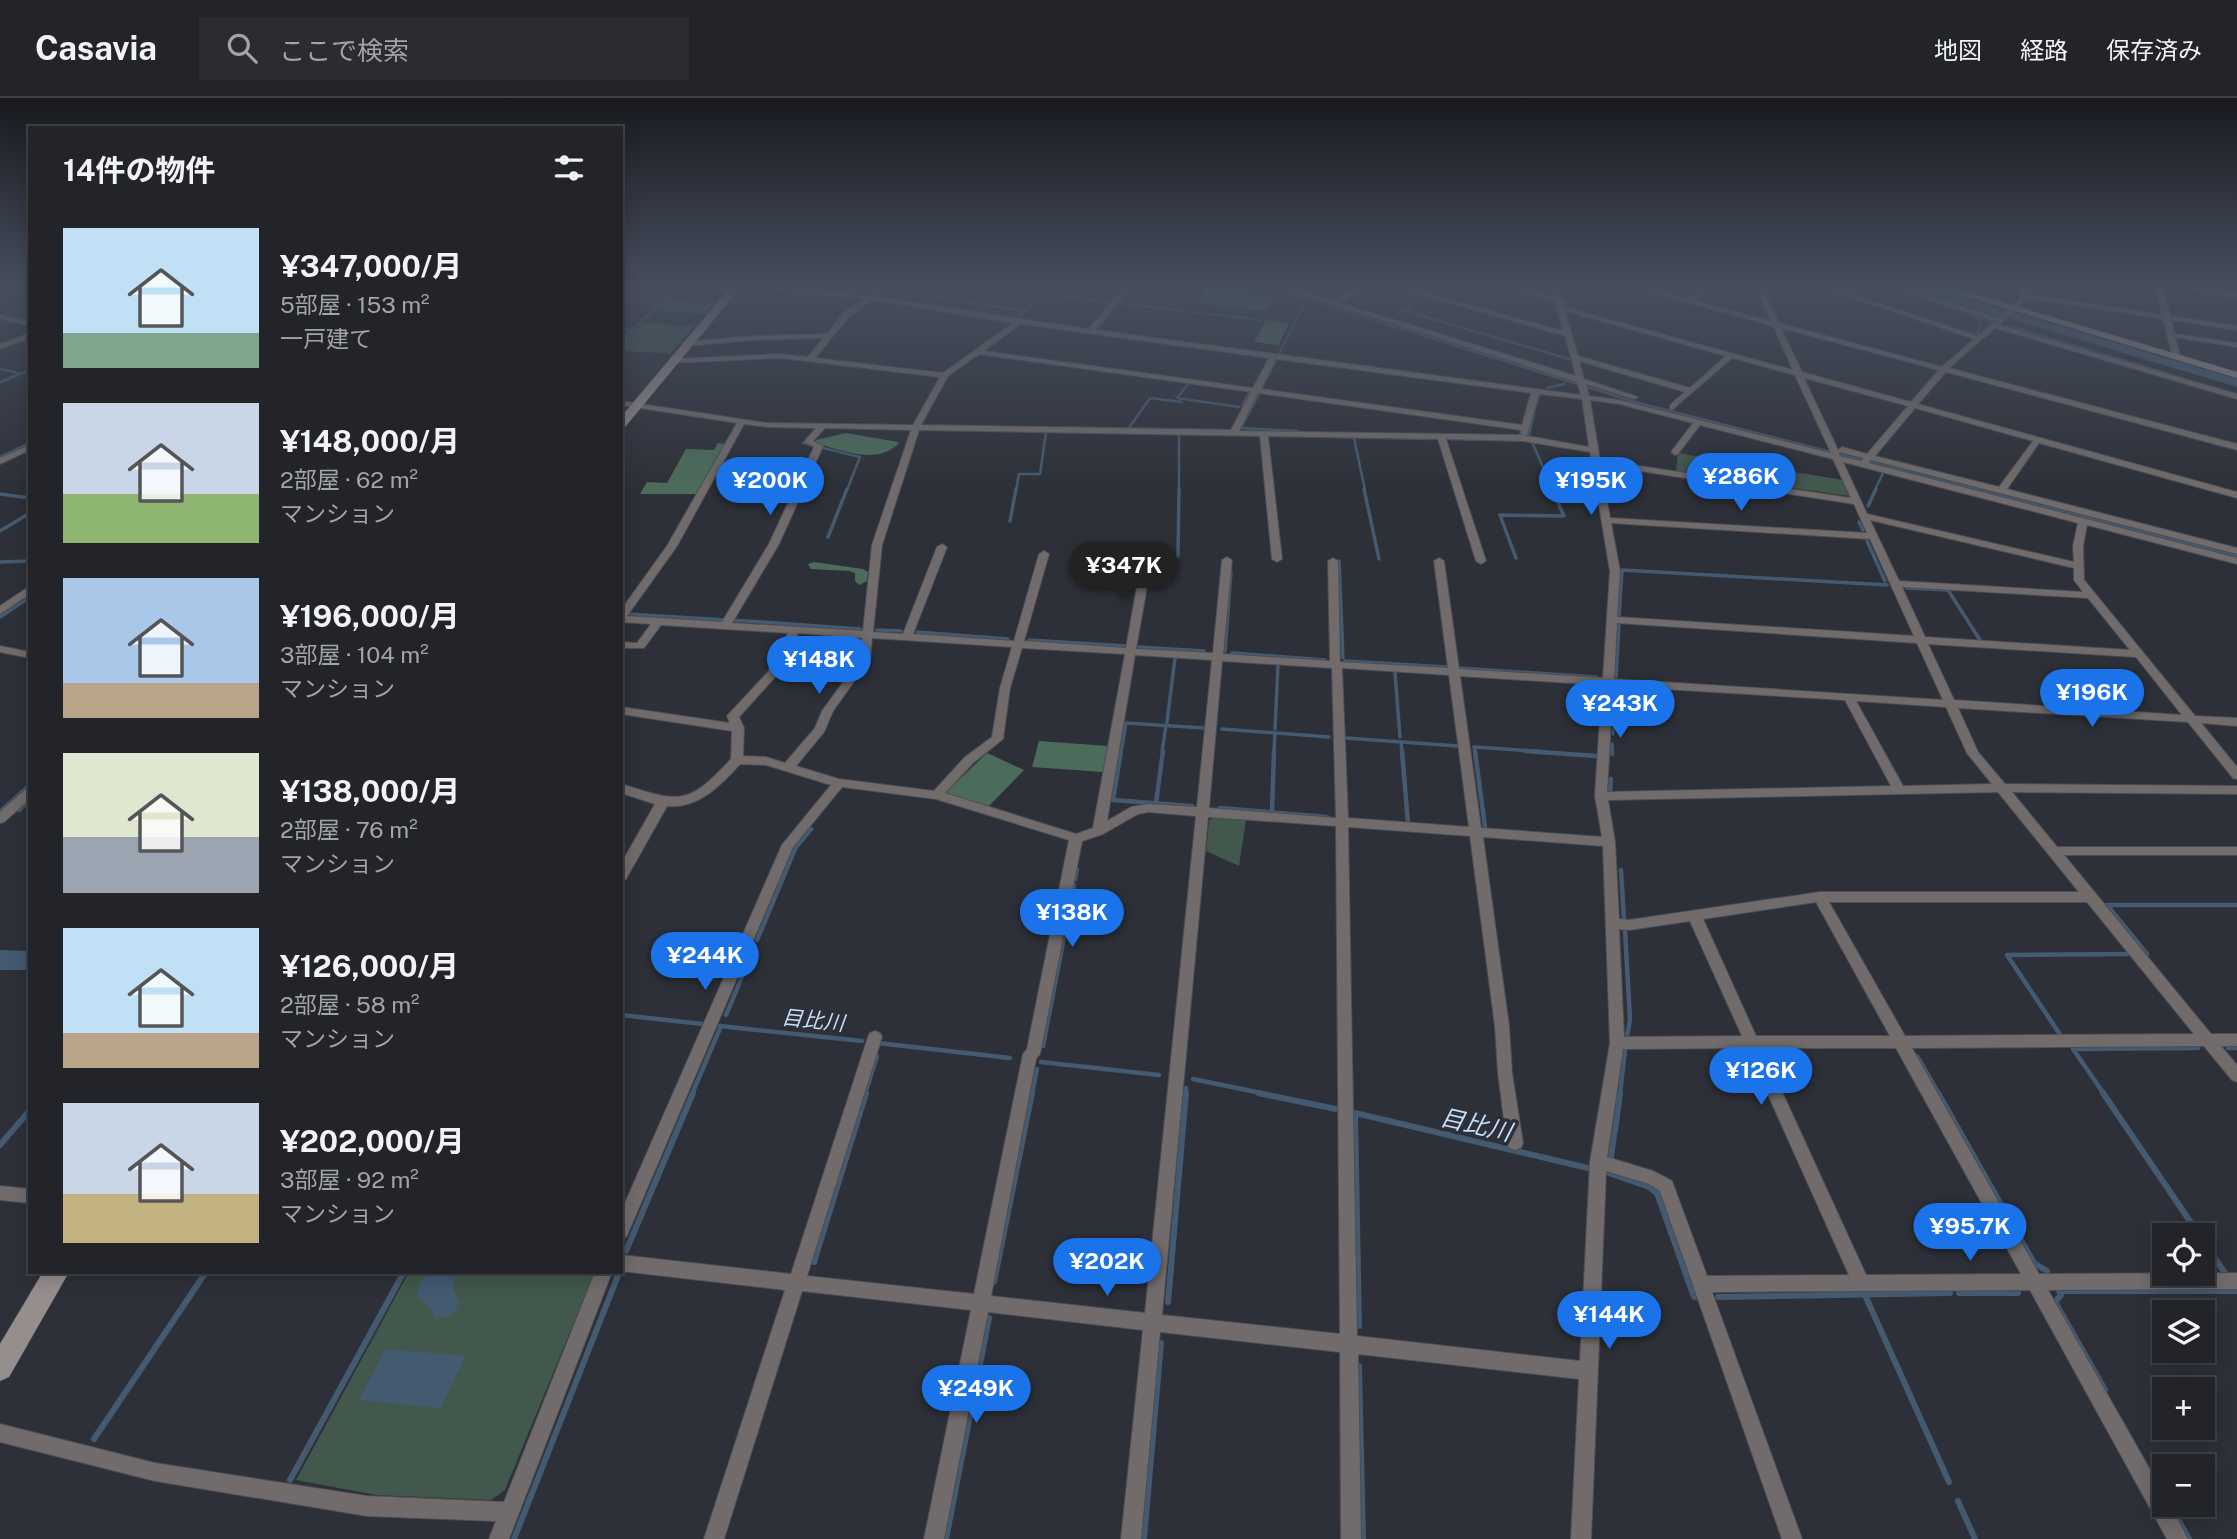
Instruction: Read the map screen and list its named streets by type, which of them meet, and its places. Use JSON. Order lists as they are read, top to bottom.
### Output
{
  "water": ["目比川"],
  "page": {
    "header": "Casavia",
    "search": "ここで検索",
    "nav": ["地図", "経路", "保存済み"],
    "heading": "14件の物件",
    "list": [
      {
        "name": "¥347,000/月",
        "note": "5部屋 · 153 m² · 一戸建て"
      },
      {
        "name": "¥148,000/月",
        "note": "2部屋 · 62 m² · マンション"
      },
      {
        "name": "¥196,000/月",
        "note": "3部屋 · 104 m² · マンション"
      },
      {
        "name": "¥138,000/月",
        "note": "2部屋 · 76 m² · マンション"
      },
      {
        "name": "¥126,000/月",
        "note": "2部屋 · 58 m² · マンション"
      },
      {
        "name": "¥202,000/月",
        "note": "3部屋 · 92 m² · マンション"
      }
    ],
    "price": [
      "¥286K",
      "¥200K",
      "¥195K",
      "¥347K",
      "¥148K",
      "¥196K",
      "¥243K",
      "¥138K",
      "¥244K",
      "¥126K",
      "¥95.7K",
      "¥202K",
      "¥144K",
      "¥249K"
    ],
    "map_buttons": ["+", "−"]
  }
}
